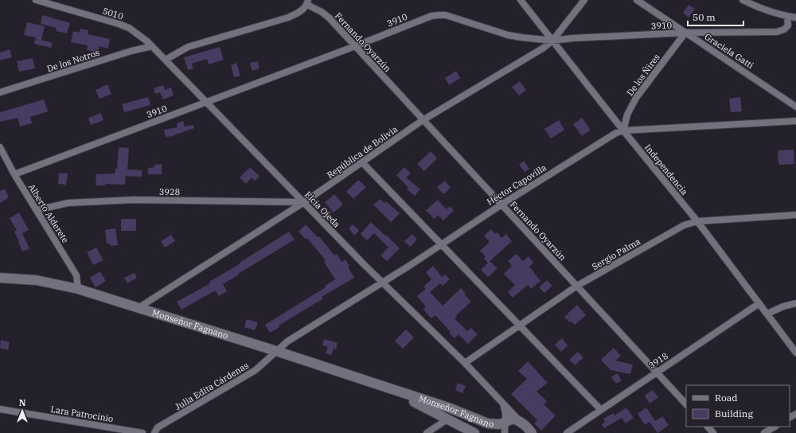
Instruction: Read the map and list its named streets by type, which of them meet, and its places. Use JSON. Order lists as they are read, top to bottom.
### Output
{
  "streets": {
    "street": [
      "5010",
      "3910",
      "Fernando Oyarzún",
      "Graciela Gatti",
      "De los Notros",
      "De los Ñires",
      "República de Bolivia",
      "Independencia",
      "Héctor Capovilla",
      "3928",
      "Elcia Ojeda",
      "Alberto Alderete",
      "Sergio Palma",
      "Monseñor Fagnano",
      "3918",
      "Julia Edita Cárdenas",
      "Lara Patrocinio"
    ]
  },
  "crossings": [
    ["5010", "Elcia Ojeda"],
    ["3910", "Fernando Oyarzún"],
    ["3910", "Graciela Gatti"],
    ["3910", "De los Ñires"],
    ["3910", "República de Bolivia"],
    ["3910", "Independencia"],
    ["3910", "Elcia Ojeda"],
    ["3910", "Alberto Alderete"],
    ["Fernando Oyarzún", "República de Bolivia"],
    ["Fernando Oyarzún", "Héctor Capovilla"],
    ["Fernando Oyarzún", "Sergio Palma"],
    ["Fernando Oyarzún", "3918"],
    ["Graciela Gatti", "De los Ñires"],
    ["De los Notros", "Elcia Ojeda"],
    ["De los Ñires", "Independencia"],
    ["De los Ñires", "Héctor Capovilla"],
    ["República de Bolivia", "Independencia"],
    ["República de Bolivia", "3928"],
    ["República de Bolivia", "Elcia Ojeda"],
    ["República de Bolivia", "Monseñor Fagnano"],
    ["Independencia", "Héctor Capovilla"],
    ["Independencia", "Sergio Palma"],
    ["Independencia", "3918"],
    ["Héctor Capovilla", "Elcia Ojeda"],
    ["Héctor Capovilla", "Monseñor Fagnano"],
    ["Héctor Capovilla", "Julia Edita Cárdenas"],
    ["3928", "Elcia Ojeda"],
    ["3928", "Alberto Alderete"],
    ["Elcia Ojeda", "Sergio Palma"],
    ["Elcia Ojeda", "Monseñor Fagnano"],
    ["Alberto Alderete", "Monseñor Fagnano"],
    ["Monseñor Fagnano", "Julia Edita Cárdenas"]
  ],
  "legend": ["Road", "Building"],
  "scale_bar": "50 m",
  "north": "top"
}
